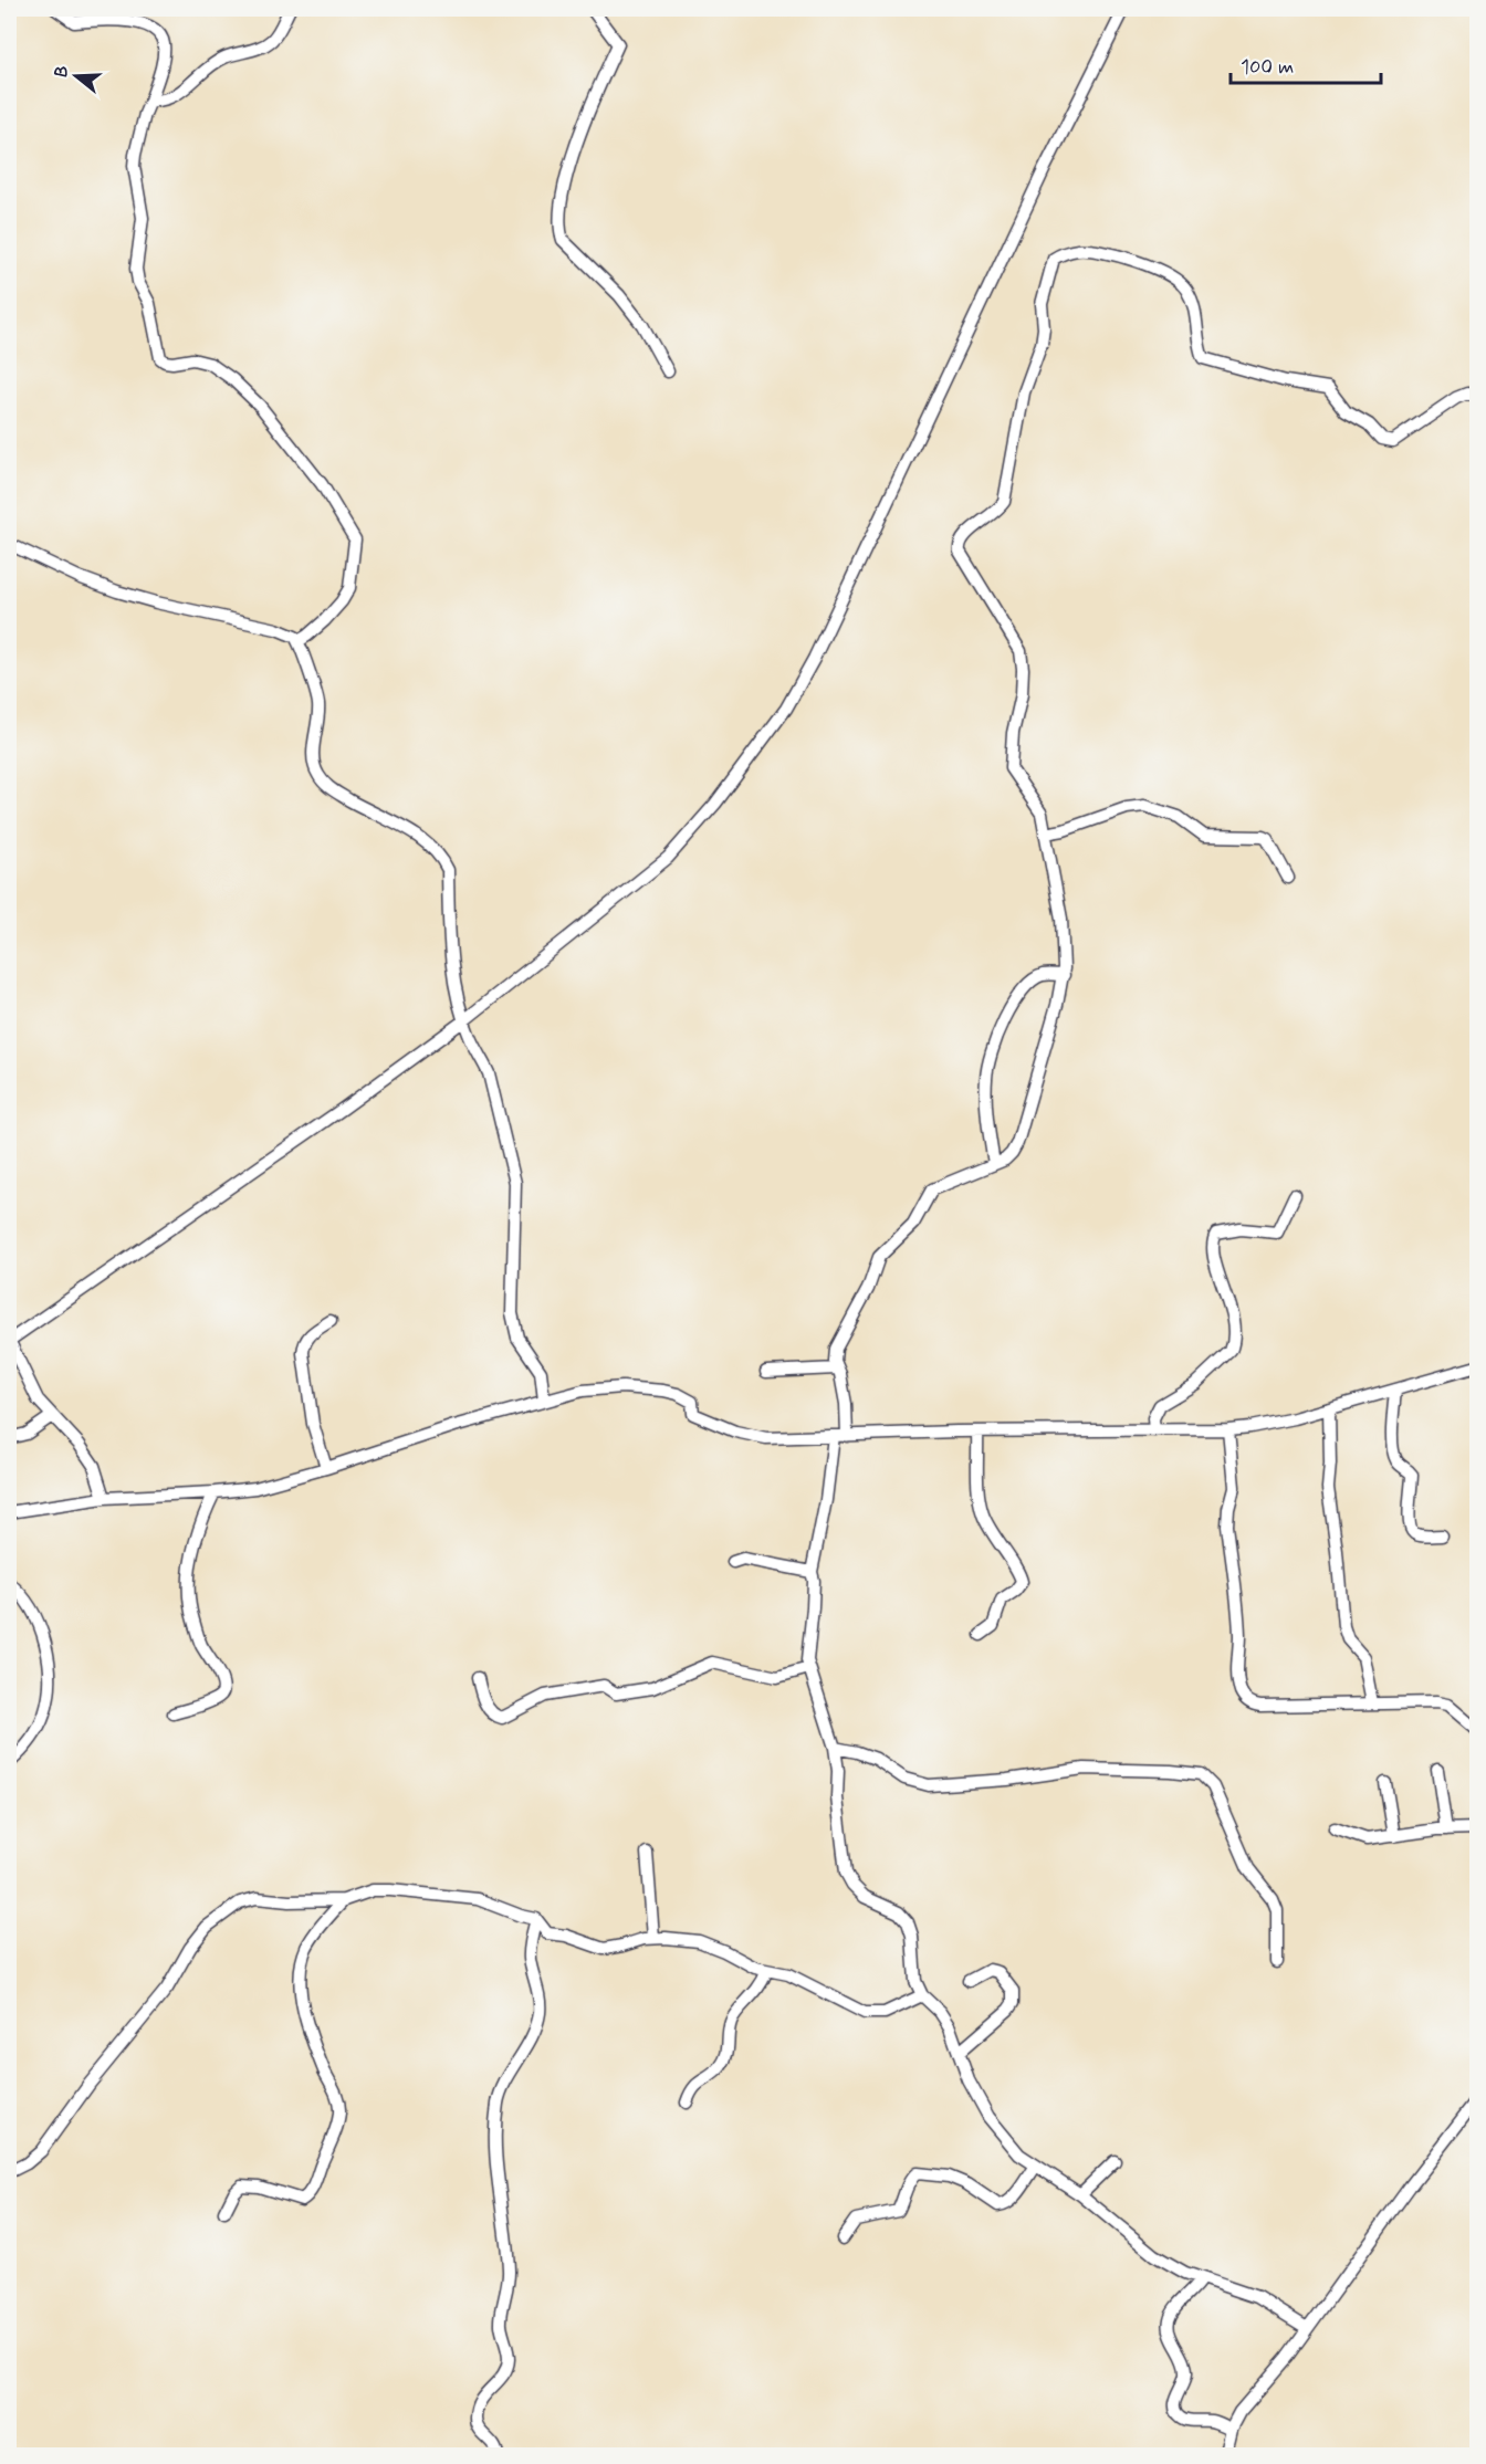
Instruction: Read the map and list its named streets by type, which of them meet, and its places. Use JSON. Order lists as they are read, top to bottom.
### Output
{
  "scale_bar": "100 m",
  "north": "left"
}
